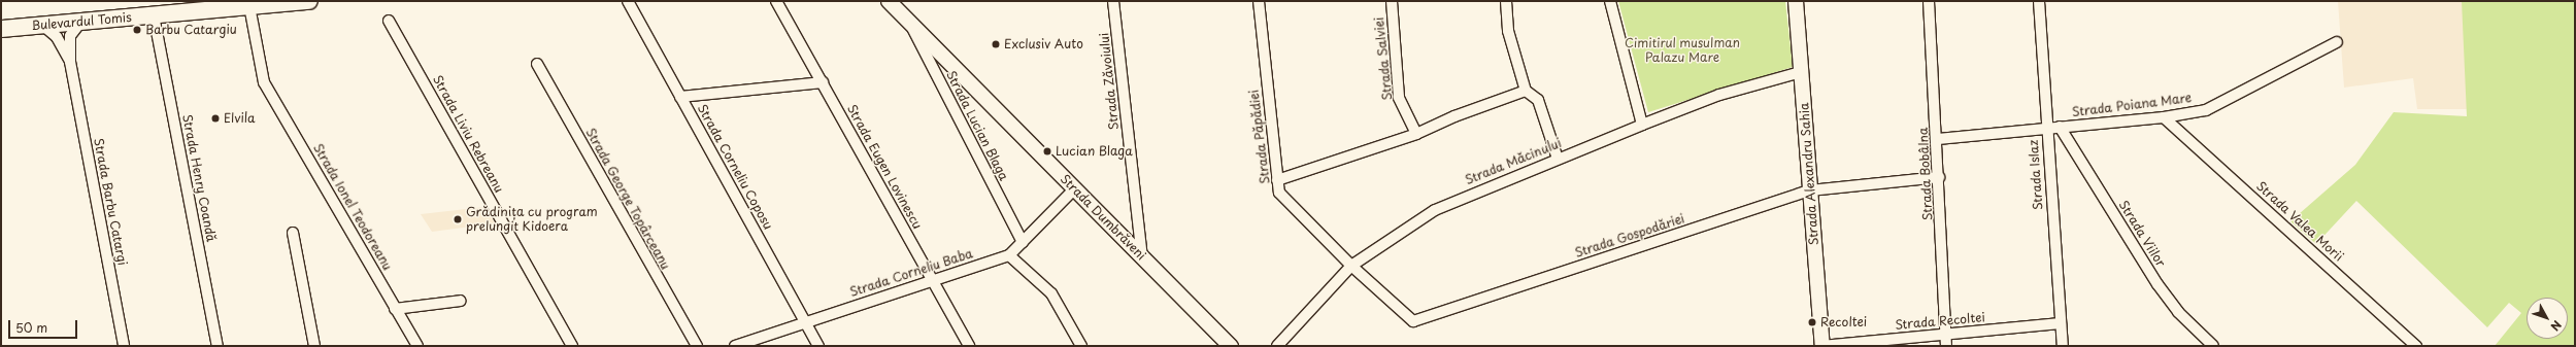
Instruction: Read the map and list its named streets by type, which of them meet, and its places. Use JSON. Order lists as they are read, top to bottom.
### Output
{
  "streets": {
    "main road": ["Bulevardul Tomis"],
    "street": [
      "Strada Salviei",
      "Strada Zăvoiului",
      "Strada Poiana Mare",
      "Strada Lucian Blaga",
      "Strada Liviu Rebreanu",
      "Strada Păpădiei",
      "Strada Măcinului",
      "Strada Corneliu Coposu",
      "Strada Eugen Lovinescu",
      "Strada Alexandru Sahia",
      "Strada Bobâlna",
      "Strada Islaz",
      "Strada Henry Coandă",
      "Strada George Topârceanu",
      "Strada Barbu Catargi",
      "Strada Ionel Teodoreanu",
      "Strada Dumbrăveni",
      "Strada Valea Morii",
      "Strada Viilor",
      "Strada Gospodăriei",
      "Strada Corneliu Baba",
      "Strada Recoltei"
    ]
  },
  "crossings": [
    ["Bulevardul Tomis", "Strada Henry Coandă"],
    ["Bulevardul Tomis", "Strada Barbu Catargi"],
    ["Bulevardul Tomis", "Strada Ionel Teodoreanu"],
    ["Strada Zăvoiului", "Strada Dumbrăveni"],
    ["Strada Poiana Mare", "Strada Bobâlna"],
    ["Strada Poiana Mare", "Strada Islaz"],
    ["Strada Poiana Mare", "Strada Valea Morii"],
    ["Strada Poiana Mare", "Strada Viilor"],
    ["Strada Lucian Blaga", "Strada Dumbrăveni"],
    ["Strada Lucian Blaga", "Strada Corneliu Baba"],
    ["Strada Păpădiei", "Strada Măcinului"],
    ["Strada Păpădiei", "Strada Gospodăriei"],
    ["Strada Măcinului", "Strada Alexandru Sahia"],
    ["Strada Măcinului", "Strada Gospodăriei"],
    ["Strada Corneliu Coposu", "Strada Corneliu Baba"],
    ["Strada Eugen Lovinescu", "Strada Corneliu Baba"],
    ["Strada Alexandru Sahia", "Strada Gospodăriei"],
    ["Strada Alexandru Sahia", "Strada Recoltei"],
    ["Strada Bobâlna", "Strada Gospodăriei"],
    ["Strada Bobâlna", "Strada Recoltei"],
    ["Strada Islaz", "Strada Recoltei"],
    ["Strada Dumbrăveni", "Strada Corneliu Baba"]
  ],
  "parks": ["Cimitirul musulman Palazu Mare"],
  "places": [
    "Barbu Catargiu",
    "Exclusiv Auto",
    "Elvila",
    "Lucian Blaga",
    "Grădinița cu program prelungit Kidoera",
    "Recoltei"
  ],
  "scale_bar": "50 m",
  "north": "bottom right"
}
